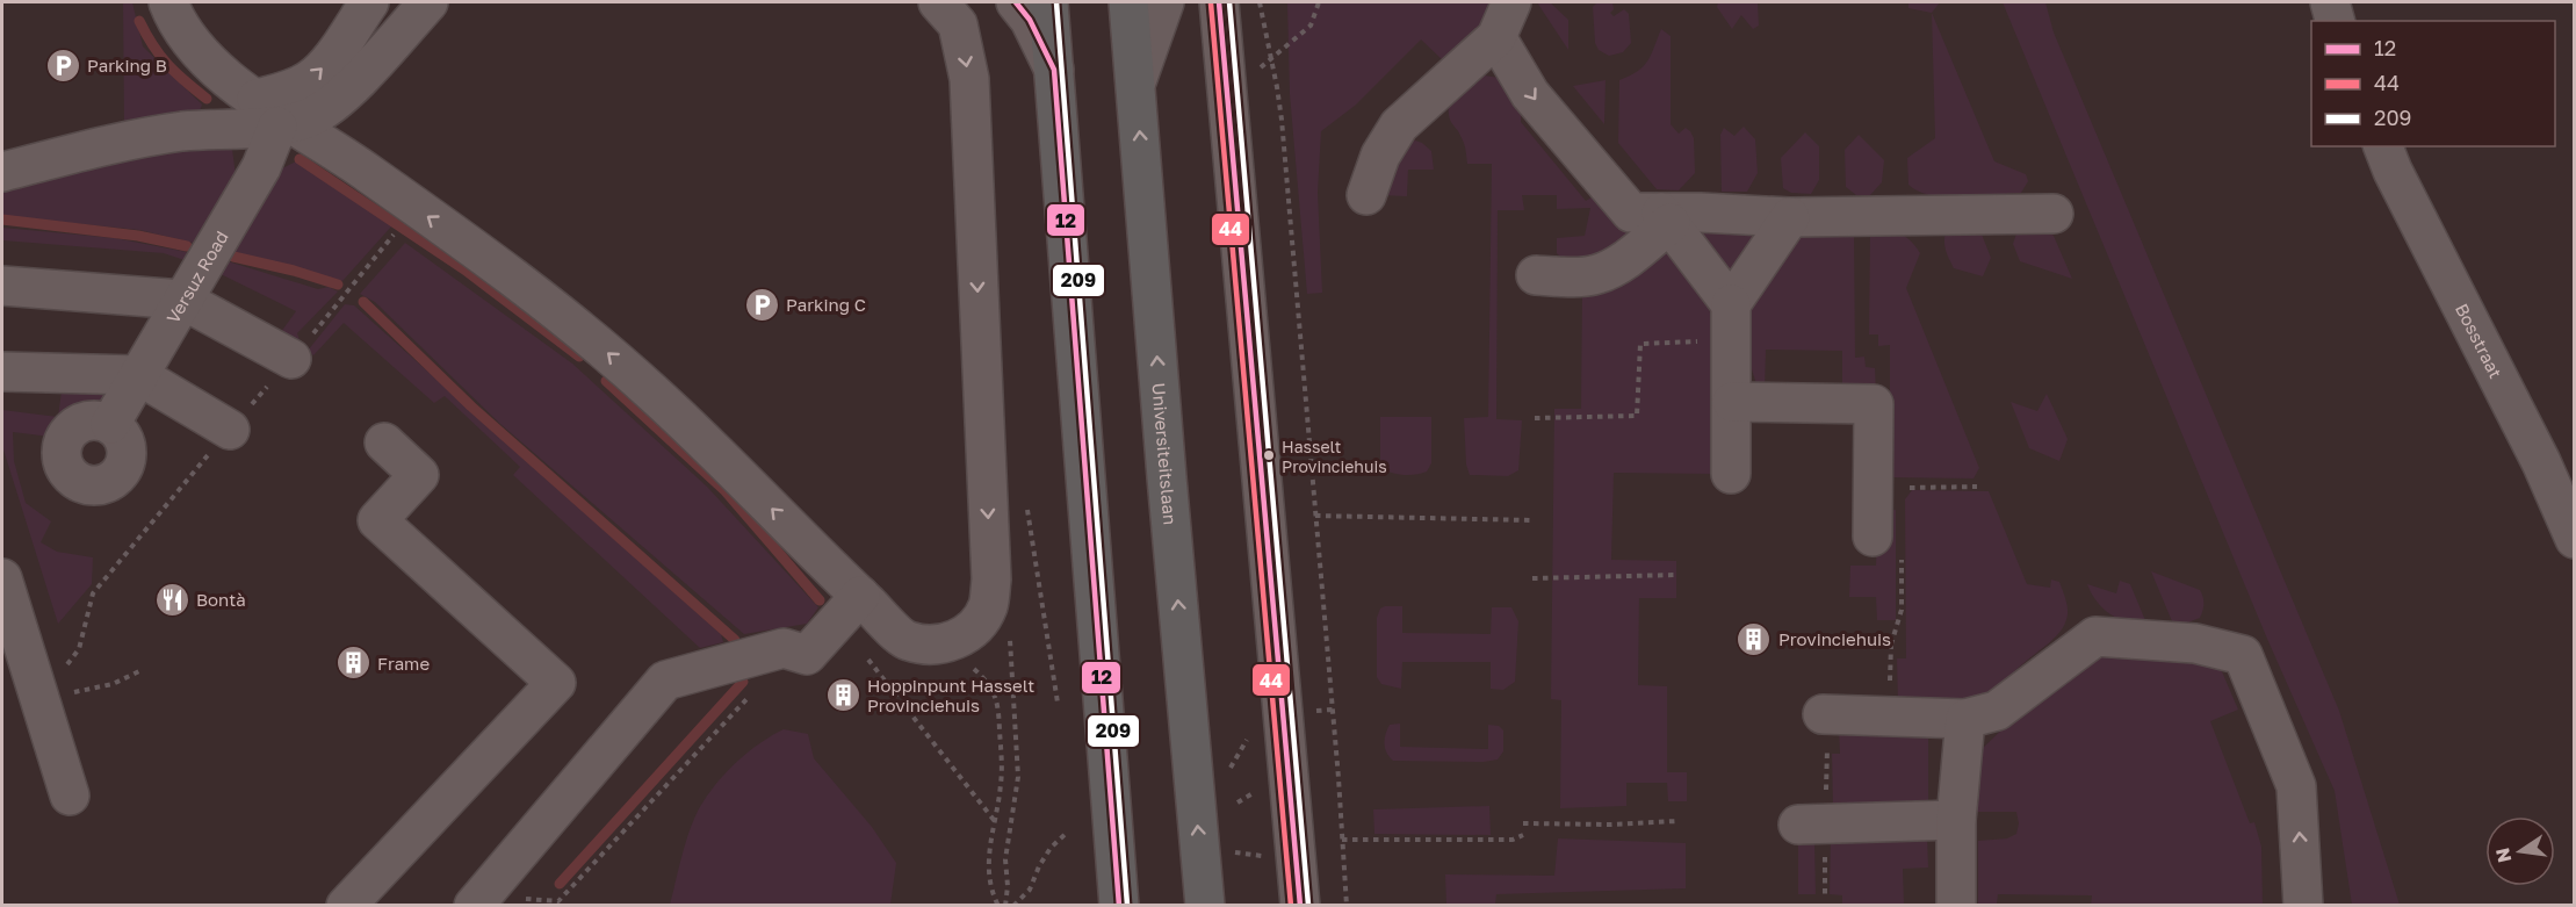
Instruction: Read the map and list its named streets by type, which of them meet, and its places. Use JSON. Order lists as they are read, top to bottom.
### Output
{
  "streets": {
    "highway": ["Universiteitslaan"],
    "street": ["Versuz Road", "Bosstraat"]
  },
  "places": {
    "parking": ["Parking B", "Parking C"],
    "other": ["Hasselt Provinciehuis"],
    "restaurant": ["Bontà"],
    "building": ["Provinciehuis", "Frame", "Hoppinpunt Hasselt Provinciehuis"]
  },
  "lines": ["transit line 12", "transit line 209", "transit line 44"],
  "legend": ["12", "44", "209"],
  "north": "left"
}
